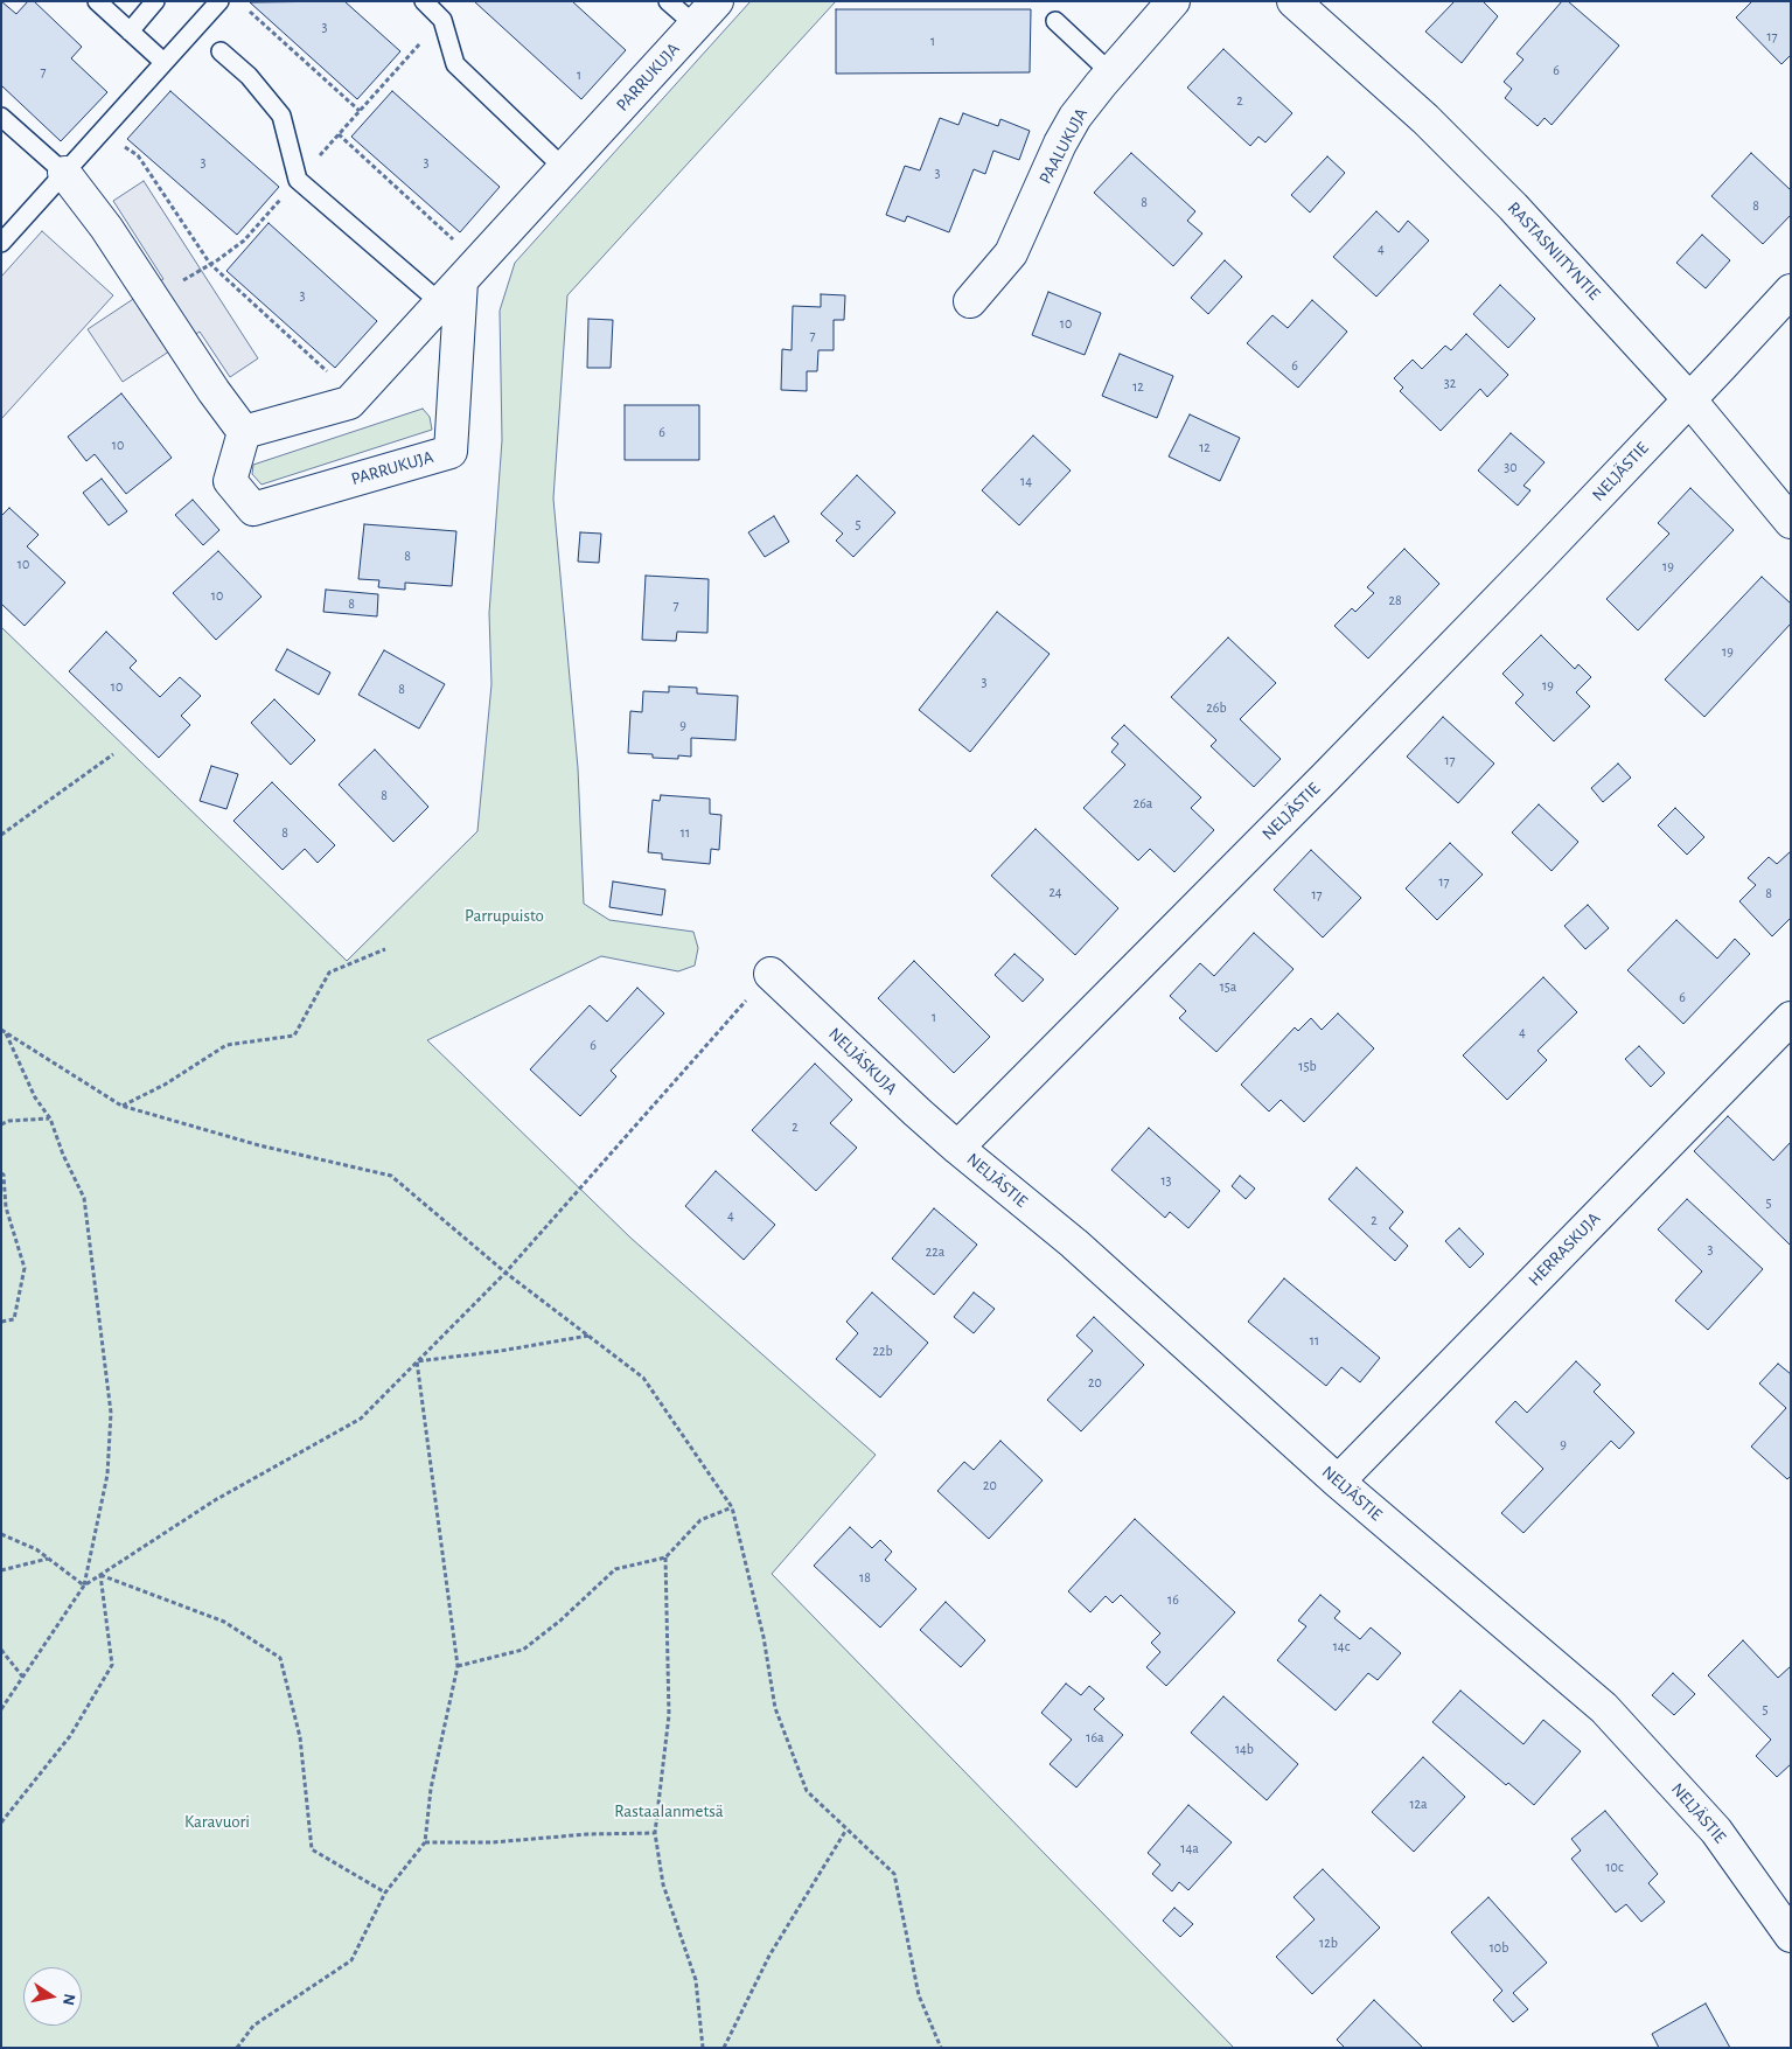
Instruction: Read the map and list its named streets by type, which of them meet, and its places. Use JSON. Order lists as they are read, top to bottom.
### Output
{
  "streets": {
    "street": [
      "PARRUKUJA",
      "PAALUKUJA",
      "RASTASNIITYNTIE",
      "NELJÄSTIE",
      "NELJÄSKUJA",
      "HERRASKUJA"
    ]
  },
  "crossings": [
    ["RASTASNIITYNTIE", "NELJÄSTIE"],
    ["NELJÄSTIE", "NELJÄSKUJA"],
    ["NELJÄSTIE", "HERRASKUJA"]
  ],
  "parks": ["Parrupuisto", "Rastaalanmetsä", "Karavuori"],
  "house_numbers": [
    "3",
    "17",
    "1",
    "6",
    "7",
    "1",
    "2",
    "3",
    "3",
    "3",
    "8",
    "8",
    "4",
    "3",
    "10",
    "7",
    "6",
    "32",
    "12",
    "6",
    "10",
    "12",
    "30",
    "14",
    "5",
    "8",
    "10",
    "19",
    "10",
    "28",
    "8",
    "7",
    "19",
    "3",
    "19",
    "10",
    "8",
    "26b",
    "9",
    "17",
    "8",
    "26a",
    "8",
    "11",
    "17",
    "24",
    "8",
    "17",
    "15a",
    "6",
    "1",
    "4",
    "6",
    "15b",
    "2",
    "13",
    "5",
    "4",
    "2",
    "3",
    "22a",
    "11",
    "22b",
    "20",
    "9",
    "20",
    "18",
    "16",
    "14c",
    "5",
    "16a",
    "14b",
    "12a",
    "14a",
    "10c",
    "12b",
    "10b"
  ],
  "north": "right"
}
